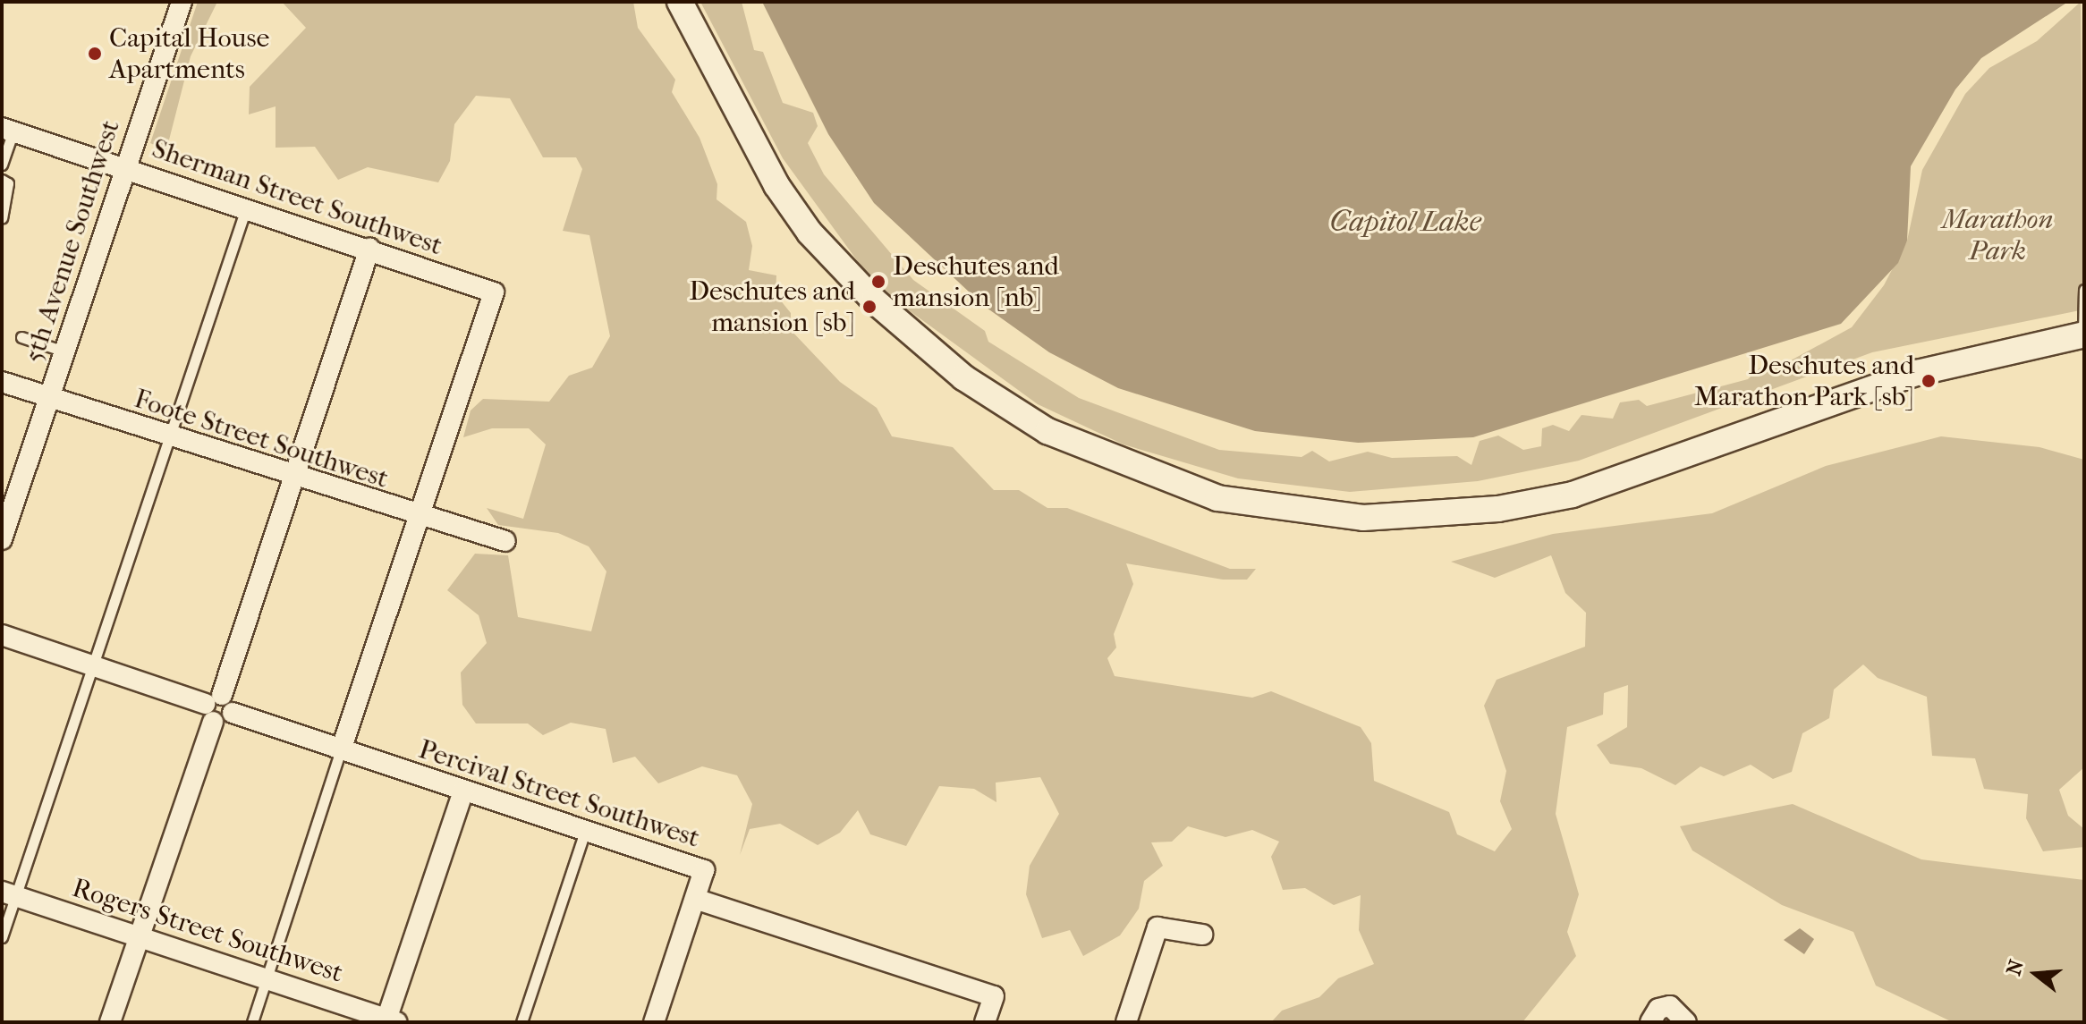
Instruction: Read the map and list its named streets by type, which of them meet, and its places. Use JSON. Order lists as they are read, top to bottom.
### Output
{
  "streets": {
    "street": [
      "Sherman Street Southwest",
      "5th Avenue Southwest",
      "Foote Street Southwest",
      "Percival Street Southwest",
      "Rogers Street Southwest"
    ]
  },
  "crossings": [
    ["Sherman Street Southwest", "5th Avenue Southwest"],
    ["Sherman Street Southwest", "Foote Street Southwest"],
    ["5th Avenue Southwest", "Foote Street Southwest"]
  ],
  "water": ["Capitol Lake"],
  "parks": ["Marathon Park"],
  "places": [
    "Capital House Apartments",
    "Deschutes and mansion [nb]",
    "Deschutes and mansion [sb]",
    "Deschutes and Marathon Park [sb]"
  ],
  "north": "left"
}
